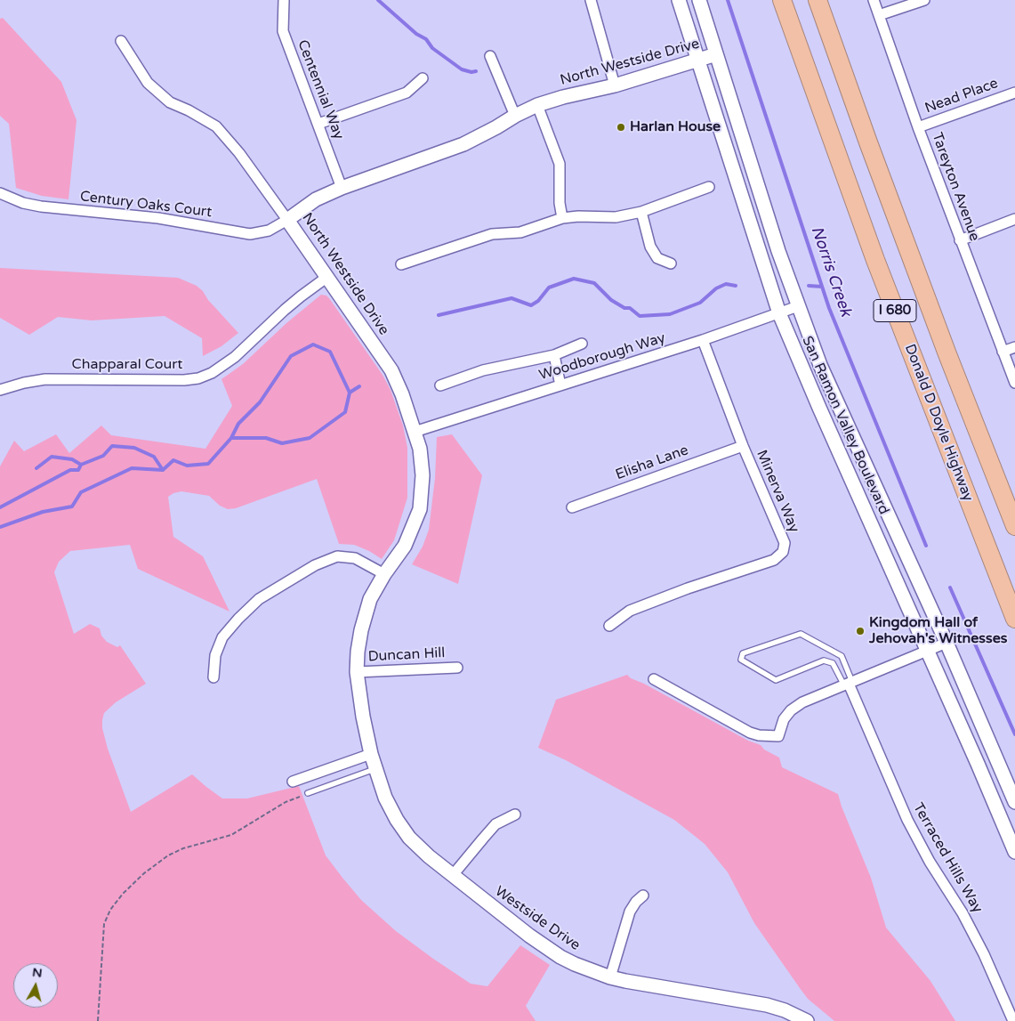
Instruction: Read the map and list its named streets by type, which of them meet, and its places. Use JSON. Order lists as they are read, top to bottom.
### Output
{
  "streets": {
    "highway": ["I 680", "Donald D Doyle Highway"],
    "main road": ["North Westside Drive", "San Ramon Valley Boulevard", "Westside Drive"],
    "street": [
      "Centennial Way",
      "Nead Place",
      "Tareyton Avenue",
      "Century Oaks Court",
      "Woodborough Way",
      "Chapparal Court",
      "Elisha Lane",
      "Minerva Way",
      "Duncan Hill",
      "Terraced Hills Way"
    ]
  },
  "crossings": [
    ["North Westside Drive", "Centennial Way"],
    ["North Westside Drive", "Century Oaks Court"],
    ["North Westside Drive", "Woodborough Way"],
    ["North Westside Drive", "Chapparal Court"],
    ["North Westside Drive", "San Ramon Valley Boulevard"],
    ["North Westside Drive", "Duncan Hill"],
    ["North Westside Drive", "Westside Drive"],
    ["Nead Place", "Tareyton Avenue"],
    ["Woodborough Way", "San Ramon Valley Boulevard"],
    ["Woodborough Way", "Minerva Way"],
    ["Elisha Lane", "Minerva Way"]
  ],
  "water": ["Norris Creek"],
  "places": ["Harlan House", "Kingdom Hall of Jehovah's Witnesses"],
  "north": "top"
}
